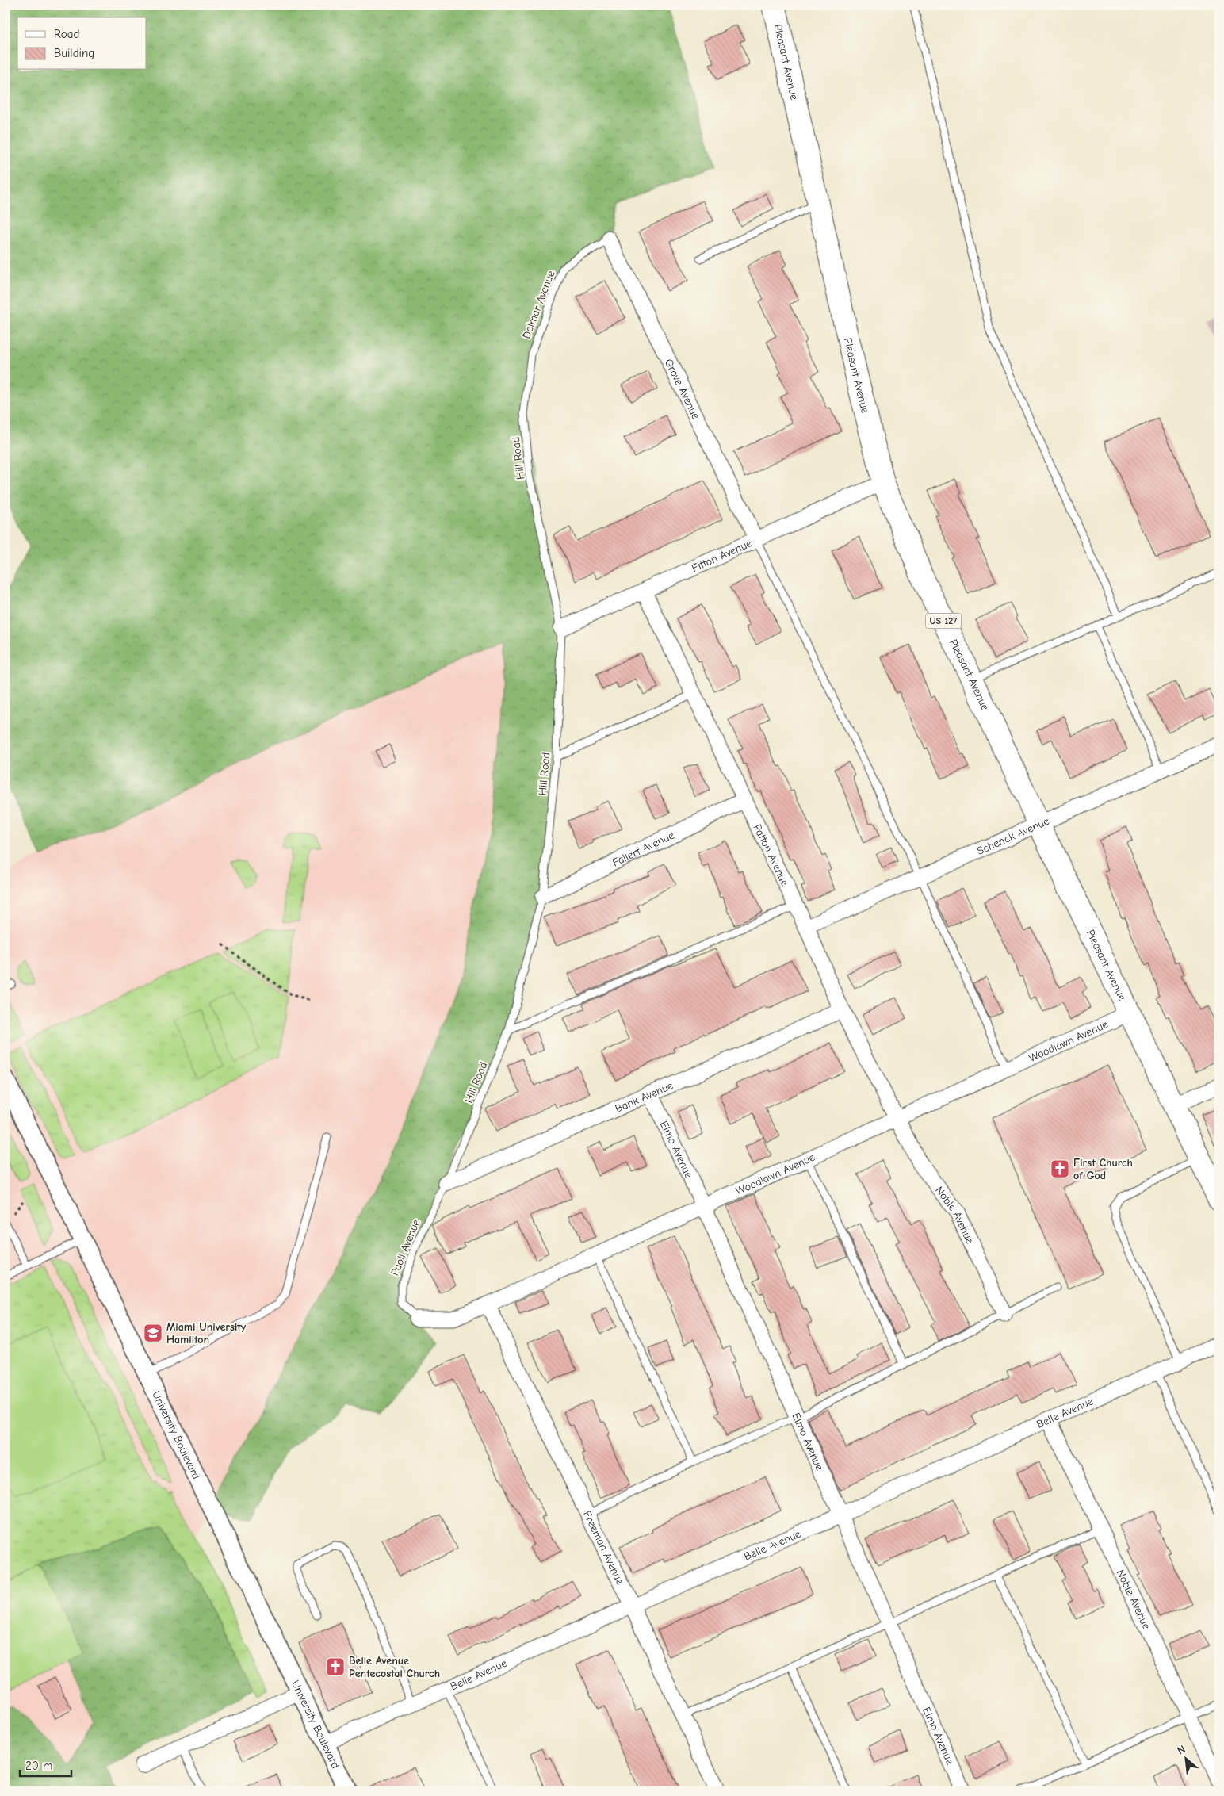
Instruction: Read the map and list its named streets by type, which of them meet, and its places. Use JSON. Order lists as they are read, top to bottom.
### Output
{
  "streets": {
    "main road": ["Pleasant Avenue", "US 127"],
    "street": [
      "Grove Avenue",
      "Fitton Avenue",
      "Schenck Avenue",
      "Fallert Avenue",
      "Patton Avenue",
      "Woodlawn Avenue",
      "Bank Avenue",
      "Elmo Avenue",
      "Noble Avenue",
      "Belle Avenue",
      "University Boulevard",
      "Freeman Avenue"
    ],
    "lane": ["Delmar Avenue", "Hill Road", "Paoli Avenue"]
  },
  "crossings": [
    ["Pleasant Avenue", "Fitton Avenue"],
    ["Pleasant Avenue", "Schenck Avenue"],
    ["Pleasant Avenue", "Woodlawn Avenue"],
    ["Delmar Avenue", "Grove Avenue"],
    ["Delmar Avenue", "Hill Road"],
    ["Grove Avenue", "Fitton Avenue"],
    ["Hill Road", "Fitton Avenue"],
    ["Hill Road", "Fallert Avenue"],
    ["Hill Road", "Bank Avenue"],
    ["Hill Road", "Paoli Avenue"],
    ["Fitton Avenue", "Patton Avenue"],
    ["Schenck Avenue", "Patton Avenue"],
    ["Fallert Avenue", "Patton Avenue"],
    ["Patton Avenue", "Woodlawn Avenue"],
    ["Patton Avenue", "Bank Avenue"],
    ["Patton Avenue", "Noble Avenue"],
    ["Woodlawn Avenue", "Elmo Avenue"],
    ["Woodlawn Avenue", "Noble Avenue"],
    ["Woodlawn Avenue", "Paoli Avenue"],
    ["Woodlawn Avenue", "Freeman Avenue"],
    ["Bank Avenue", "Elmo Avenue"],
    ["Bank Avenue", "Paoli Avenue"],
    ["Elmo Avenue", "Belle Avenue"],
    ["Noble Avenue", "Belle Avenue"],
    ["Belle Avenue", "University Boulevard"],
    ["Belle Avenue", "Freeman Avenue"]
  ],
  "places": {
    "church": ["First Church of God", "Belle Avenue Pentecostal Church"],
    "school or university": ["Miami University Hamilton"]
  },
  "legend": ["Road", "Building"],
  "scale_bar": "20 m",
  "north": "top left"
}
